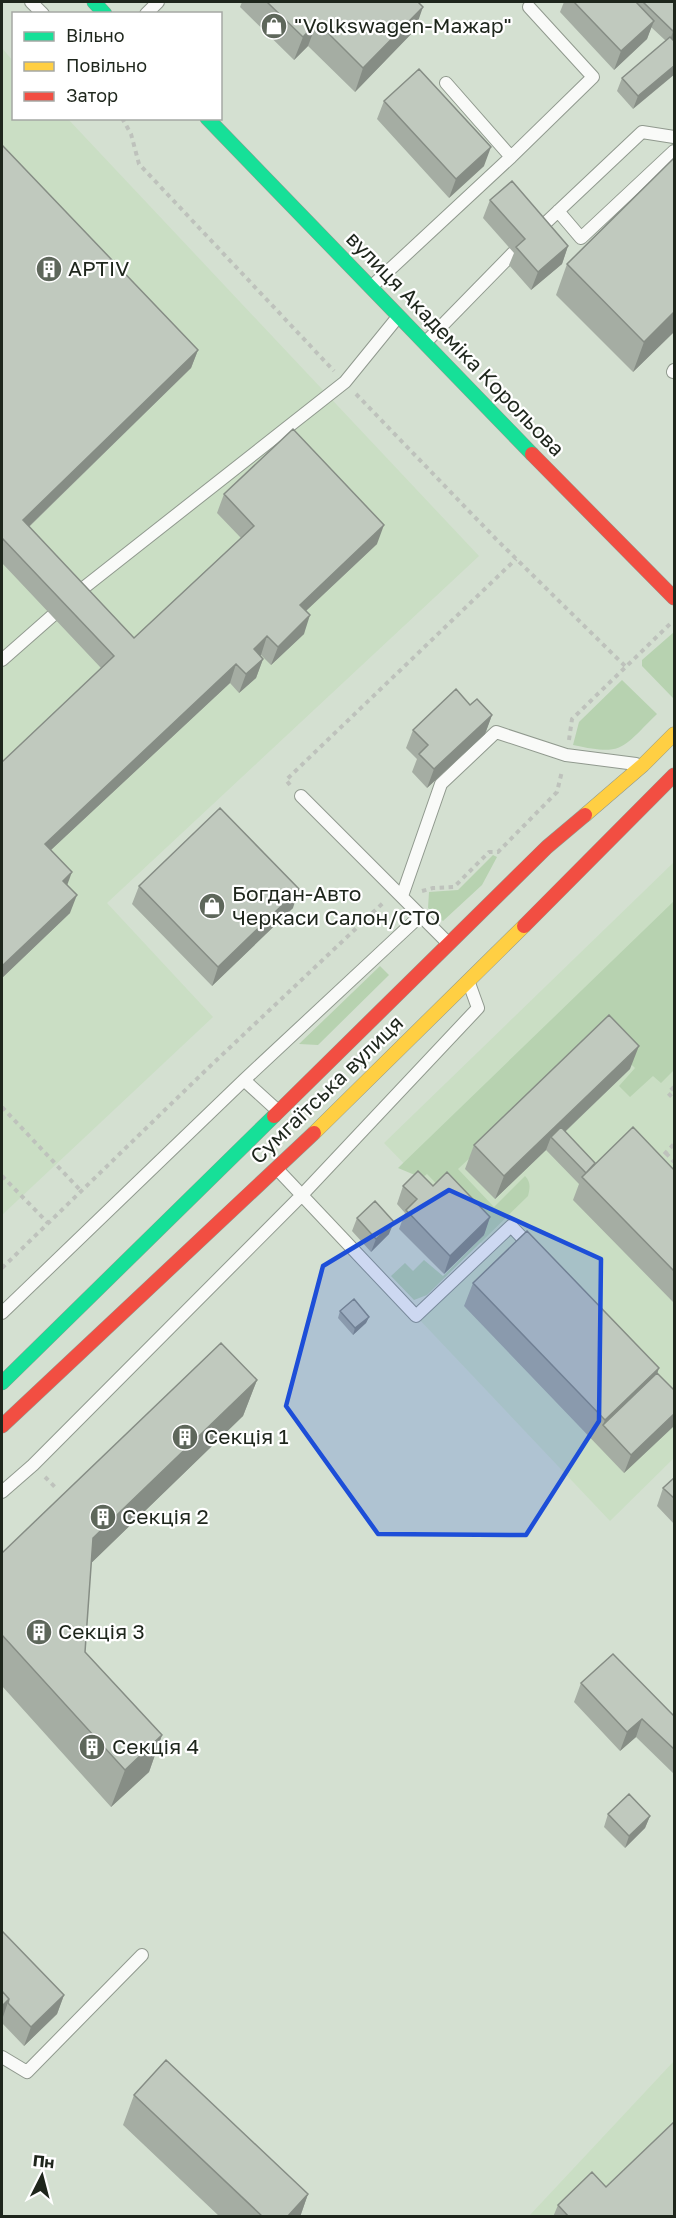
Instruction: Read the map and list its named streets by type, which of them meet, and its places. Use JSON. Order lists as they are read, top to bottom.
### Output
{
  "streets": {
    "main road": ["вулиця Академіка Корольова", "Сумгаїтська вулиця"]
  },
  "places": {
    "shop": ["\"Volkswagen-Мажар\"", "Богдан-Авто Черкаси Салон/СТО"],
    "building": [
      "APTIV",
      "Секція 1",
      "Секція 2",
      "Секція 3",
      "Секція 4"
    ]
  },
  "legend": ["Вільно", "Повільно", "Затор"],
  "north": "top"
}
